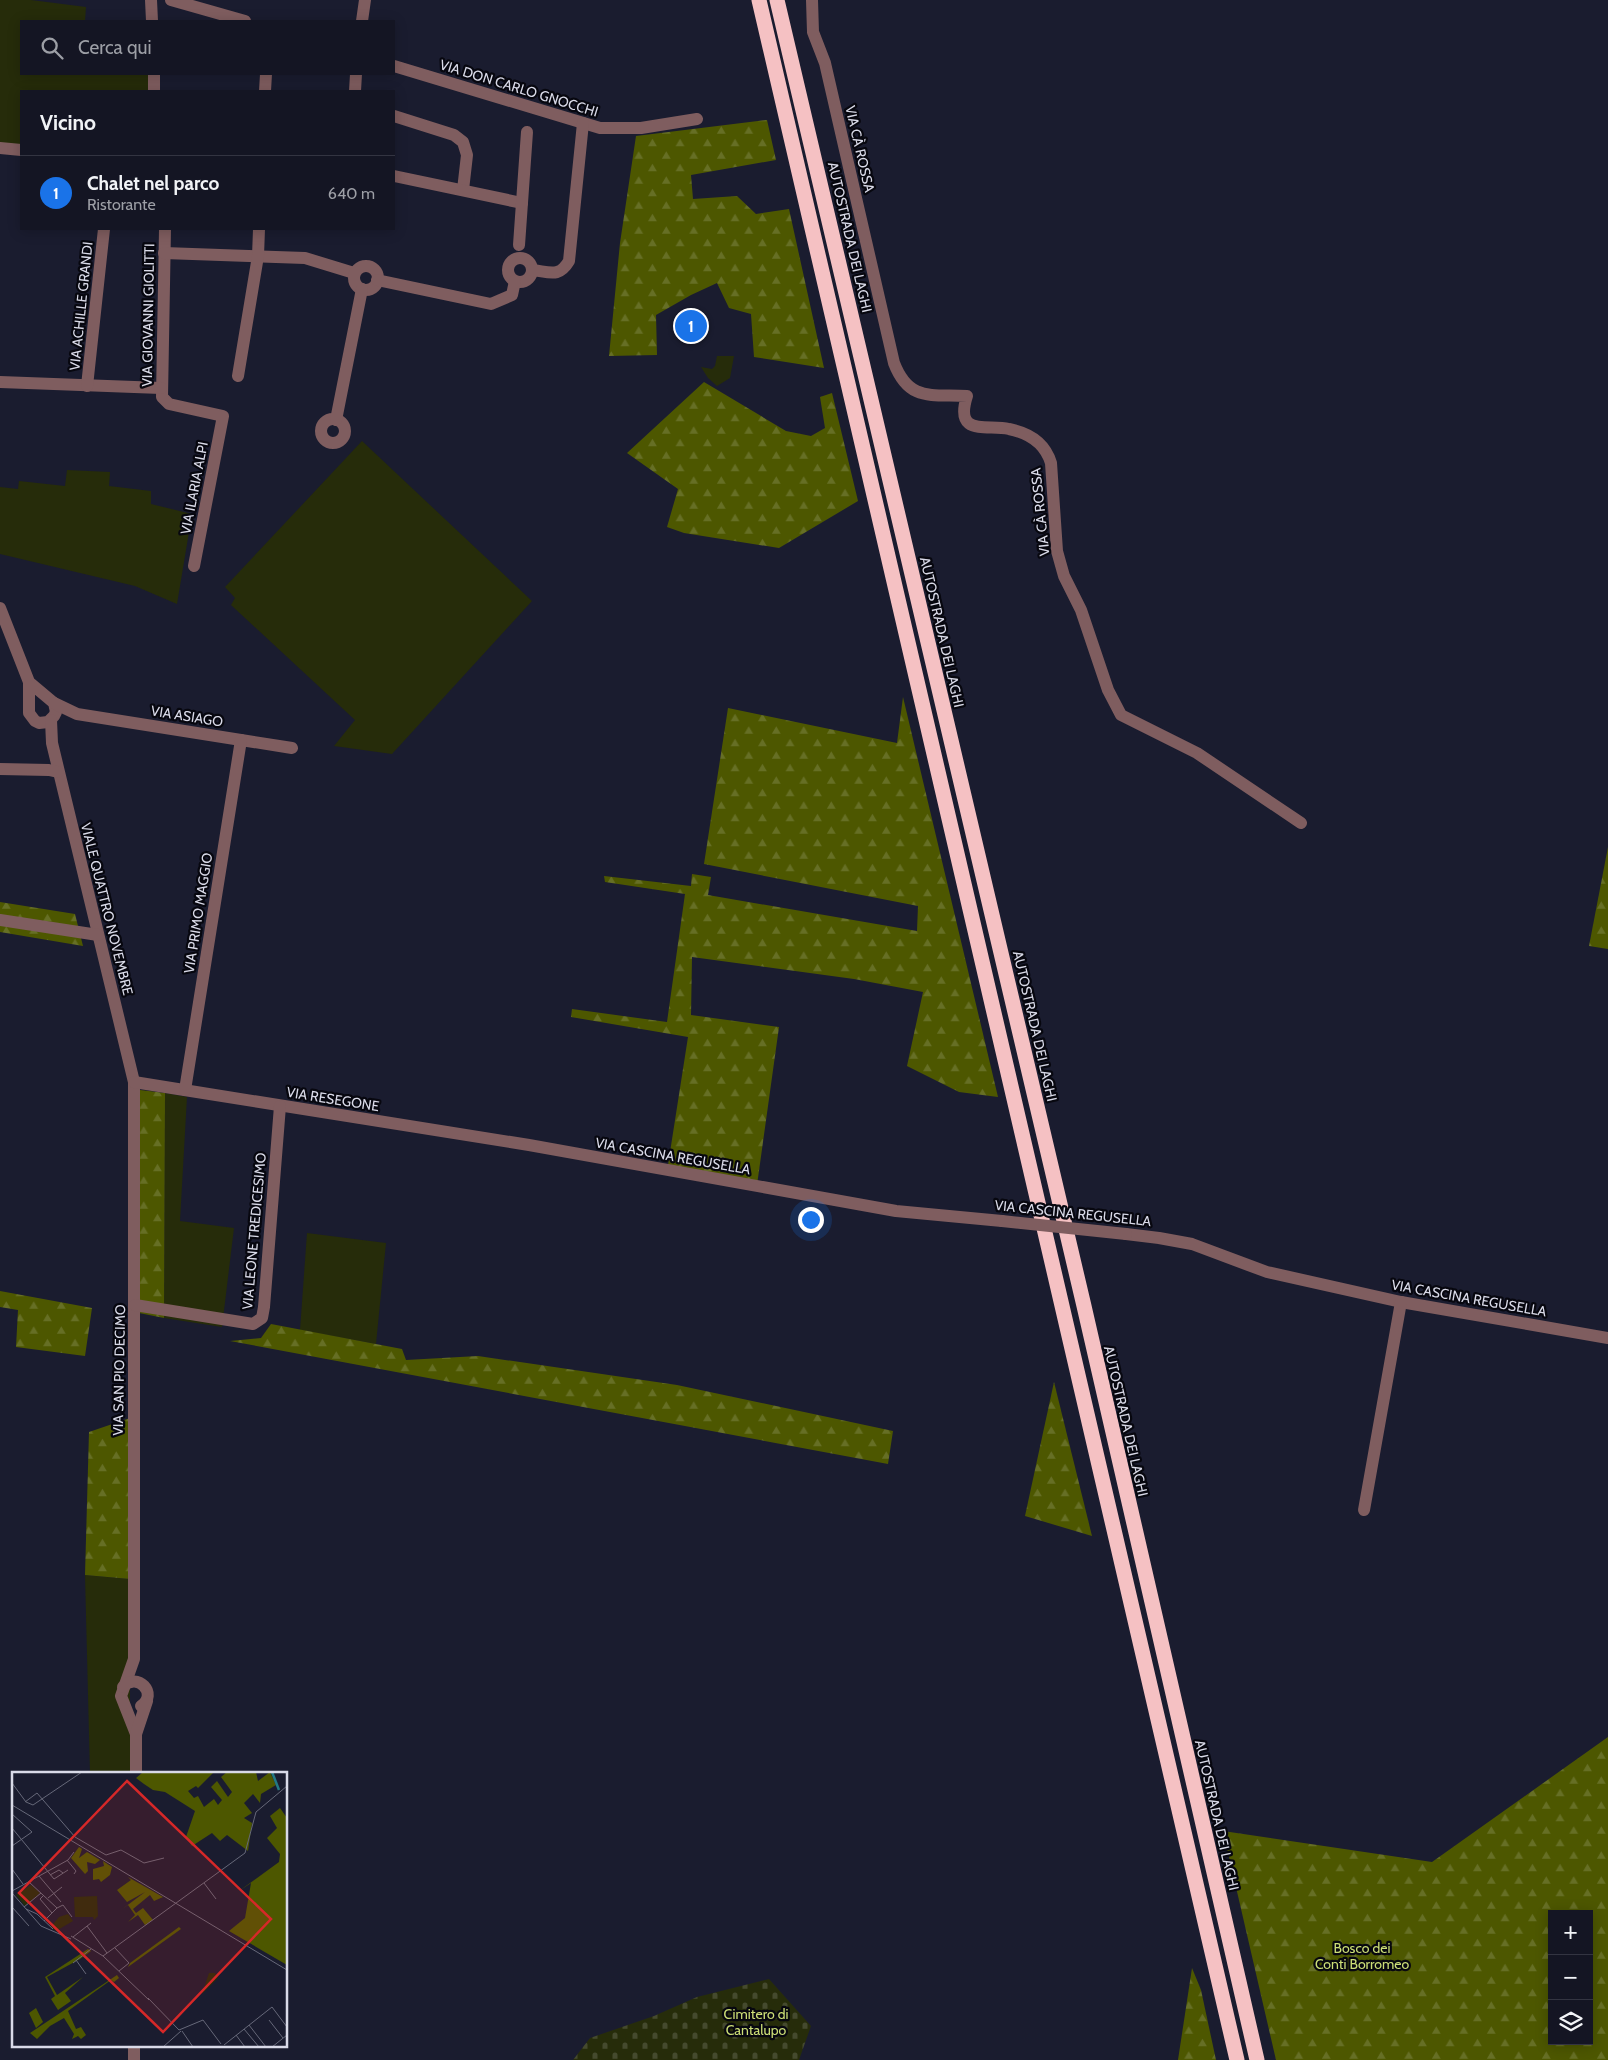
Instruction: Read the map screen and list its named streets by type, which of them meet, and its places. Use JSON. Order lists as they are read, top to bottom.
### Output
{
  "streets": {
    "highway": ["AUTOSTRADA DEI LAGHI"],
    "street": [
      "VIA DON CARLO GNOCCHI",
      "VIA CÀ ROSSA",
      "VIA ACHILLE GRANDI",
      "VIA GIOVANNI GIOLITTI",
      "VIA ILARIA ALPI",
      "VIA ASIAGO",
      "VIALE QUATTRO NOVEMBRE",
      "VIA PRIMO MAGGIO",
      "VIA RESEGONE",
      "VIA CASCINA REGUSELLA",
      "VIA LEONE TREDICESIMO",
      "VIA SAN PIO DECIMO"
    ]
  },
  "crossings": [
    ["VIA GIOVANNI GIOLITTI", "VIA ILARIA ALPI"],
    ["VIA ASIAGO", "VIALE QUATTRO NOVEMBRE"],
    ["VIA ASIAGO", "VIA PRIMO MAGGIO"],
    ["VIALE QUATTRO NOVEMBRE", "VIA RESEGONE"],
    ["VIALE QUATTRO NOVEMBRE", "VIA SAN PIO DECIMO"],
    ["VIA PRIMO MAGGIO", "VIA RESEGONE"],
    ["VIA RESEGONE", "VIA CASCINA REGUSELLA"],
    ["VIA RESEGONE", "VIA LEONE TREDICESIMO"],
    ["VIA RESEGONE", "VIA SAN PIO DECIMO"],
    ["VIA LEONE TREDICESIMO", "VIA SAN PIO DECIMO"]
  ],
  "parks": ["Bosco dei Conti Borromeo", "Cimitero di Cantalupo"],
  "page": {
    "search": "Cerca qui",
    "heading": "Vicino",
    "list": [
      {
        "mark": "1",
        "name": "Chalet nel parco",
        "note": "Ristorante",
        "value": "640 m"
      }
    ],
    "pins": "1",
    "map_buttons": ["+", "−"]
  }
}
